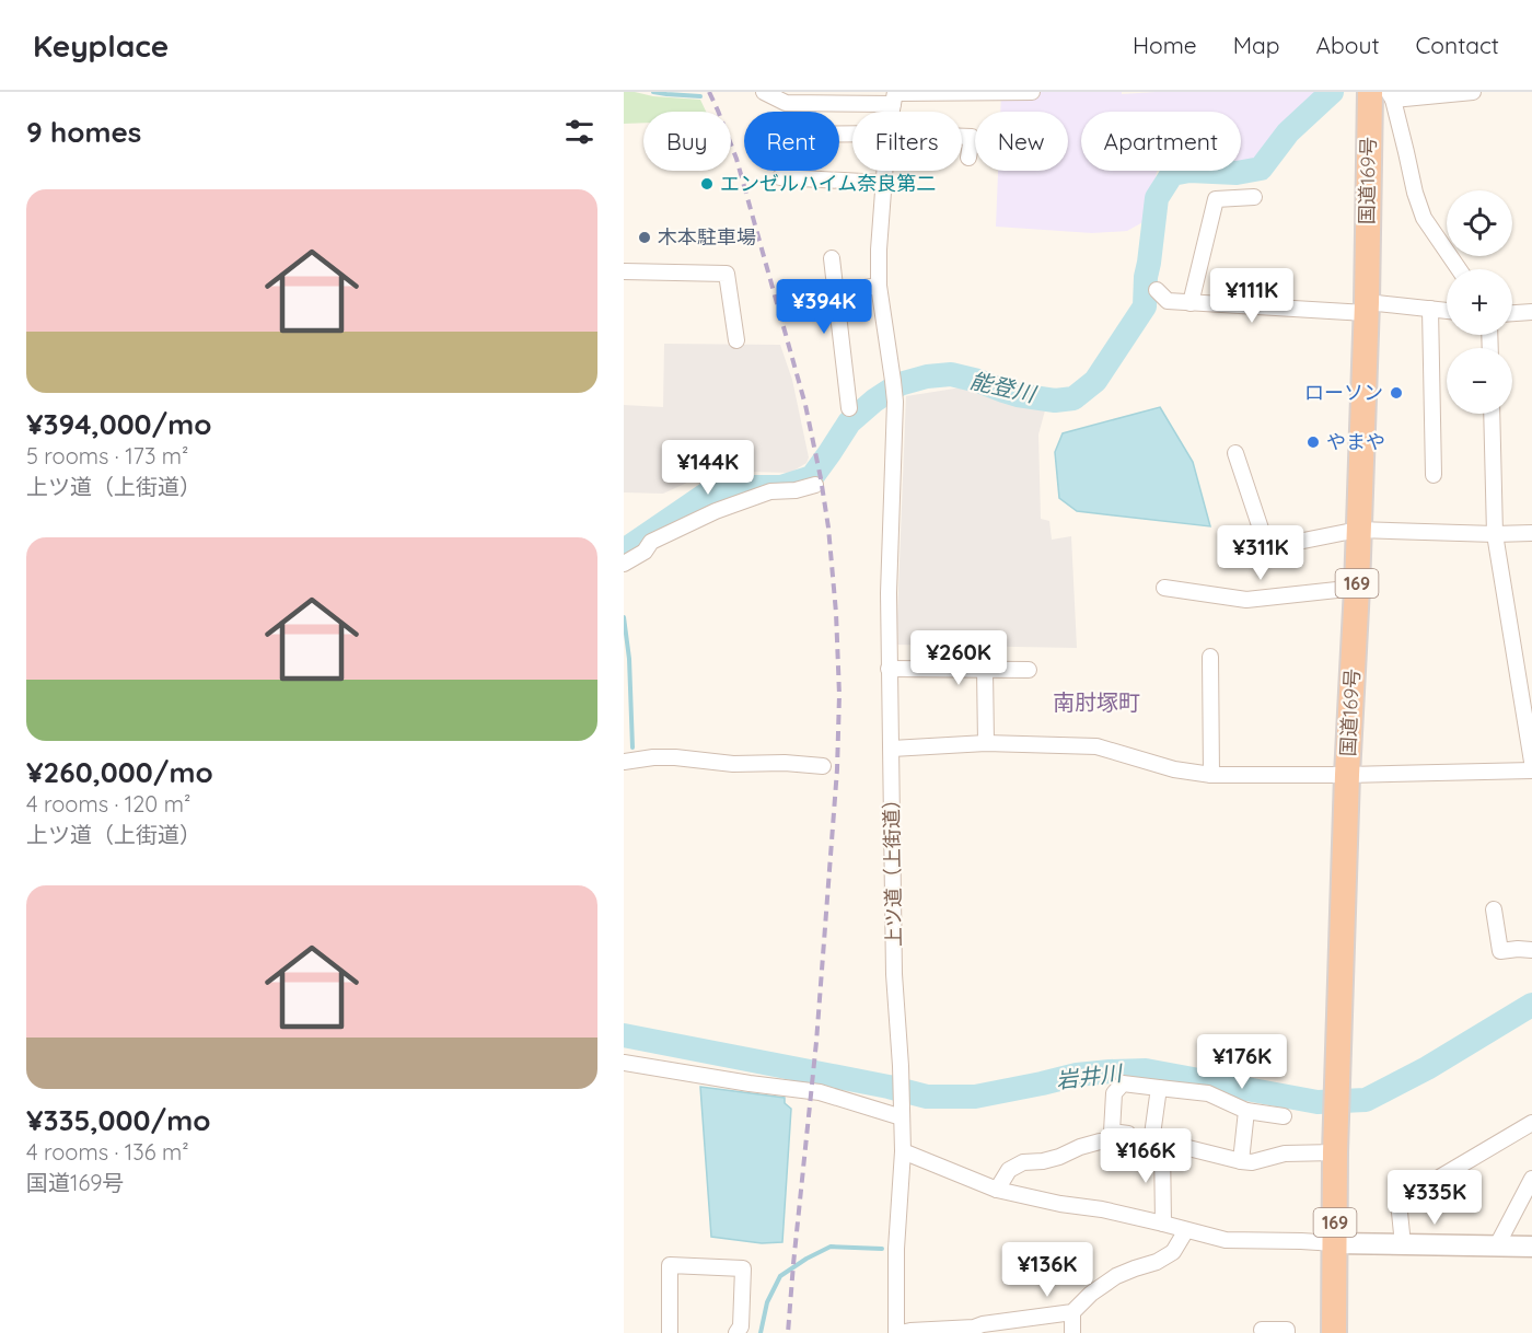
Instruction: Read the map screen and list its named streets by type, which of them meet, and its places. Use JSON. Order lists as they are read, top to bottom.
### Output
{
  "streets": {
    "highway": ["国道169号", "169"],
    "street": ["上ツ道（上街道）"]
  },
  "districts": ["南肘塚町"],
  "water": ["能登川", "岩井川"],
  "places": [
    "エンゼルハイム奈良第二",
    "木本駐車場",
    "ローソン",
    "やまや"
  ],
  "page": {
    "header": "Keyplace",
    "nav": [
      "Home",
      "Map",
      "About",
      "Contact"
    ],
    "heading": "9 homes",
    "chip": [
      "Buy",
      "Rent",
      "Filters",
      "New",
      "Apartment"
    ],
    "list": [
      {
        "name": "¥394,000/mo",
        "note": "5 rooms · 173 m² · 上ツ道（上街道）"
      },
      {
        "name": "¥260,000/mo",
        "note": "4 rooms · 120 m² · 上ツ道（上街道）"
      },
      {
        "name": "¥335,000/mo",
        "note": "4 rooms · 136 m² · 国道169号"
      }
    ],
    "map_buttons": ["+", "−"],
    "price": [
      "¥111K",
      "¥394K",
      "¥144K",
      "¥311K",
      "¥260K",
      "¥176K",
      "¥166K",
      "¥335K",
      "¥136K"
    ]
  }
}
